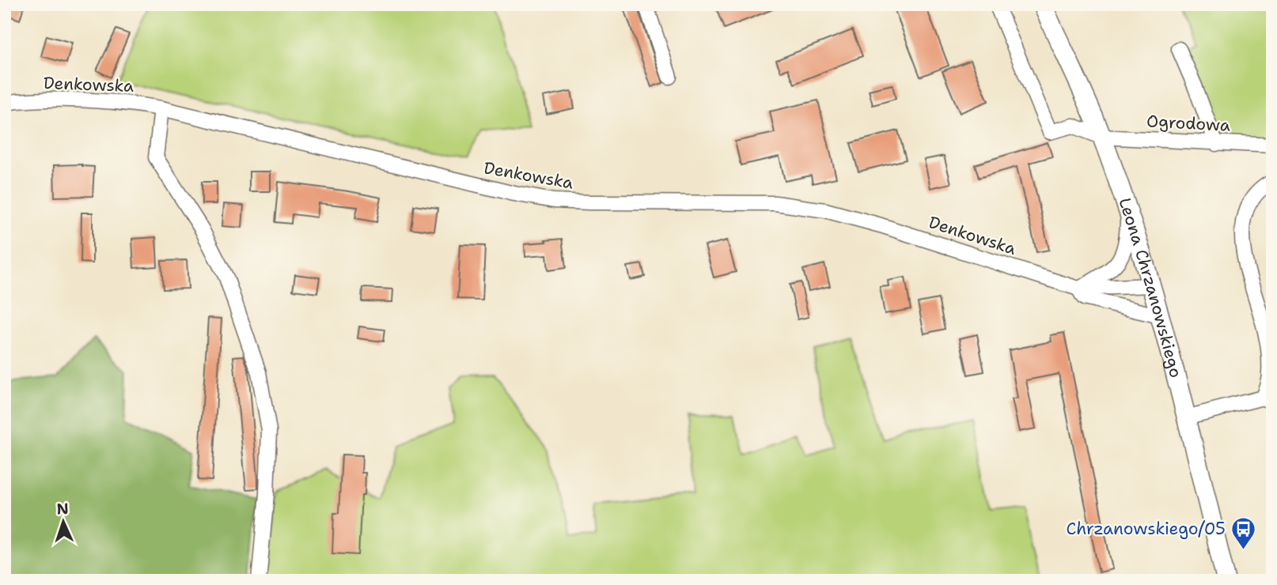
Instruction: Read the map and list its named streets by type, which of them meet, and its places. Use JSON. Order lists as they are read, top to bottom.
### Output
{
  "streets": {
    "street": ["Denkowska", "Ogrodowa", "Leona Chrzanowskiego"]
  },
  "crossings": [
    ["Denkowska", "Leona Chrzanowskiego"],
    ["Ogrodowa", "Leona Chrzanowskiego"]
  ],
  "places": {
    "bus stop": ["Chrzanowskiego/05"]
  },
  "north": "top"
}
